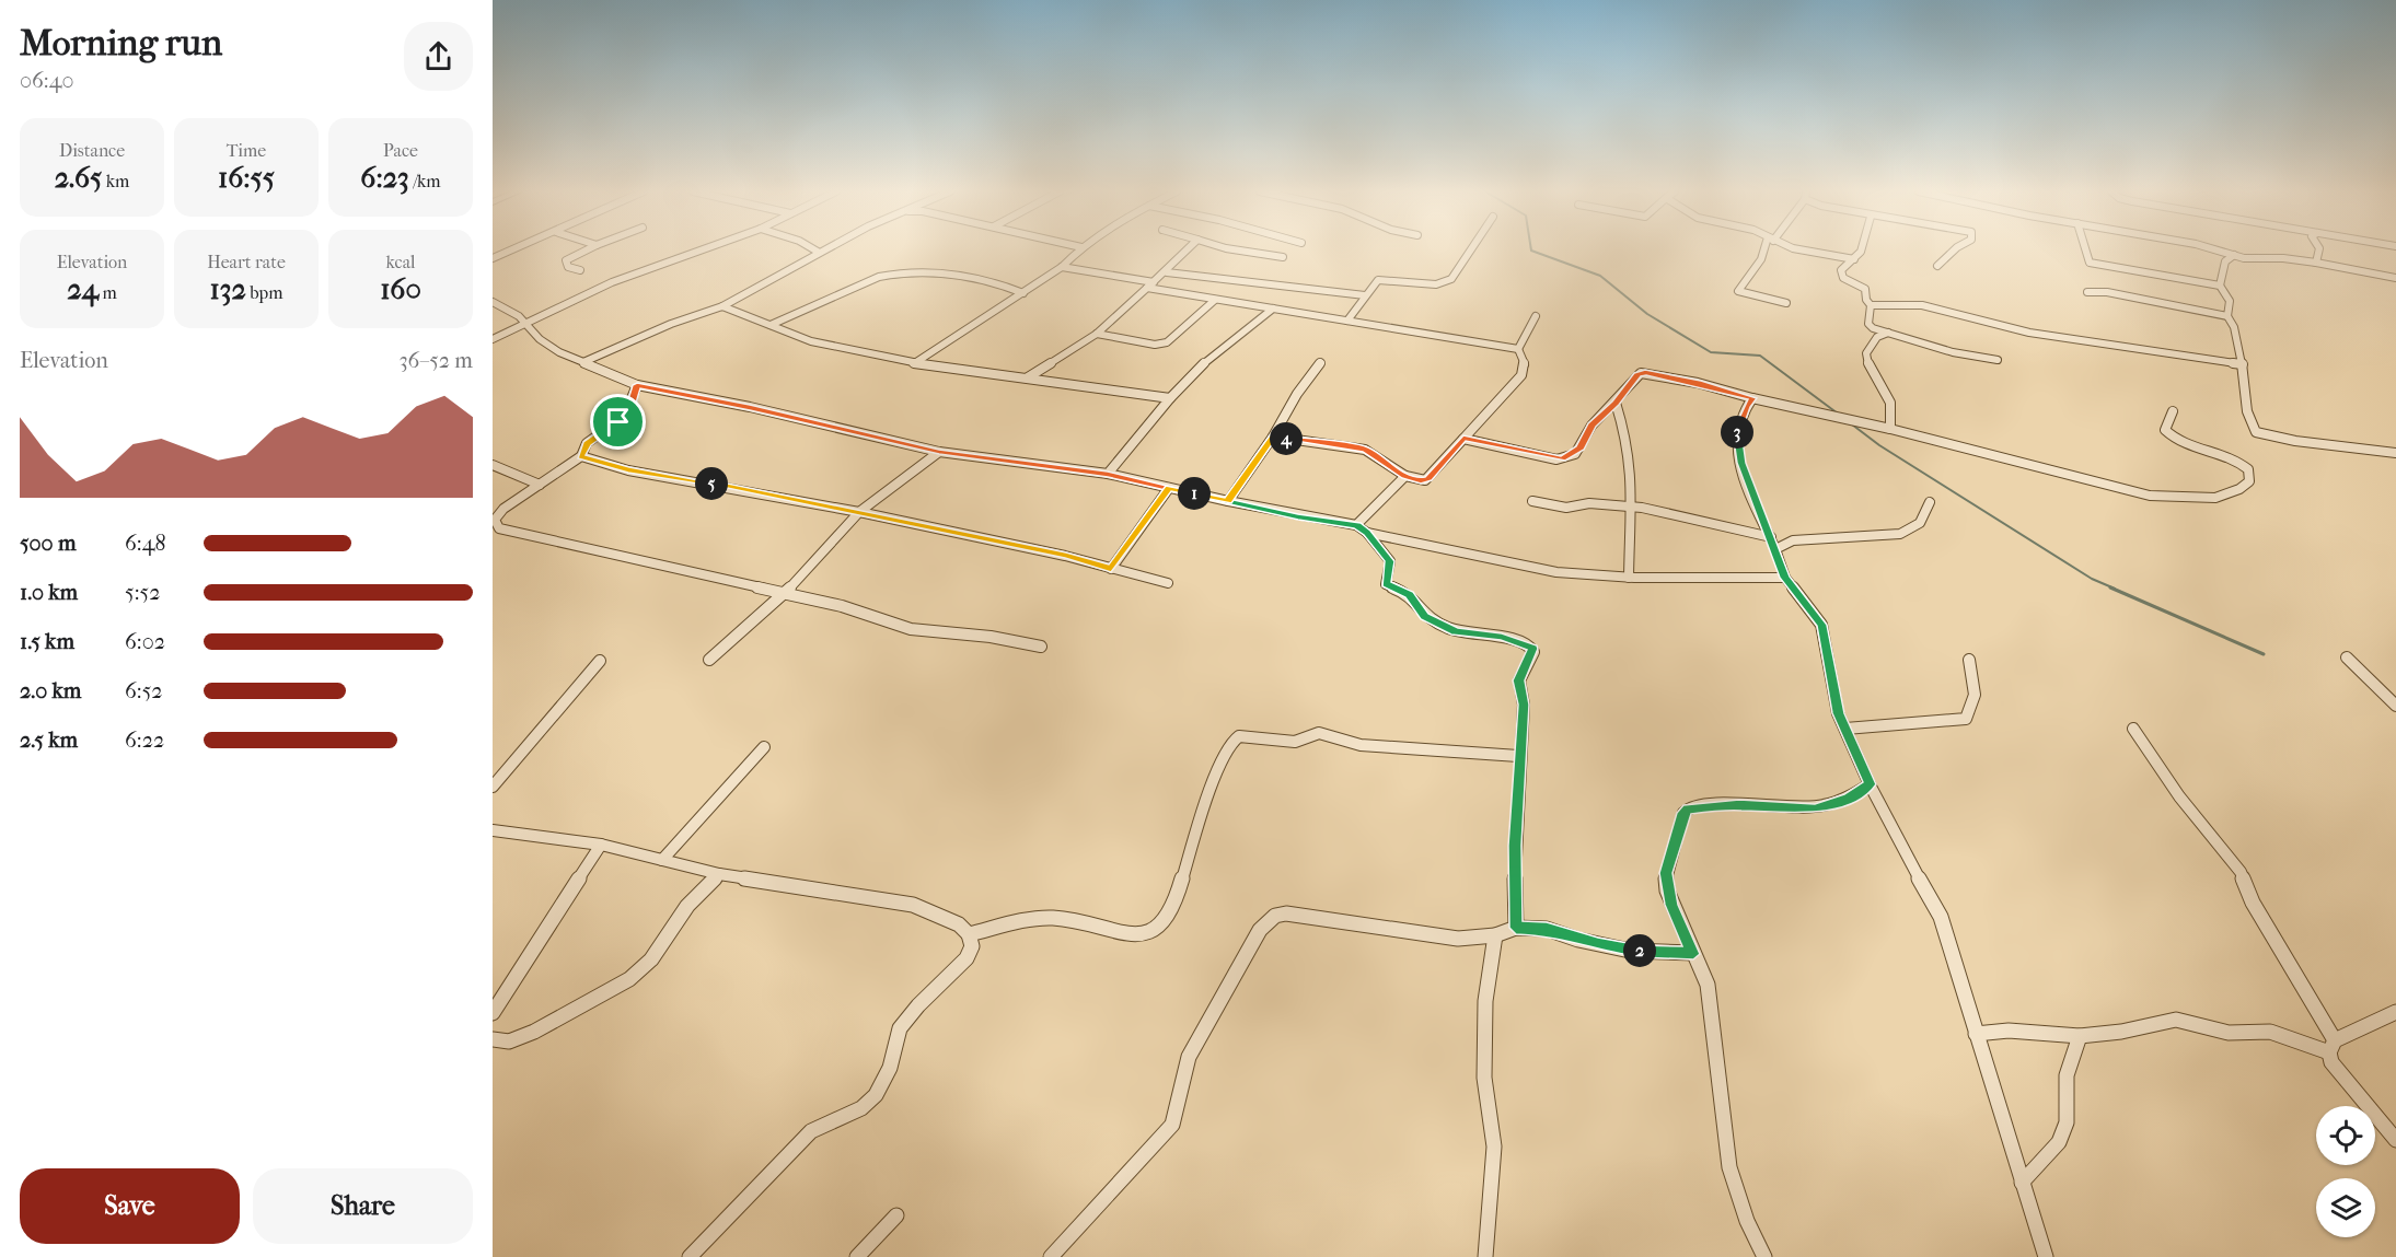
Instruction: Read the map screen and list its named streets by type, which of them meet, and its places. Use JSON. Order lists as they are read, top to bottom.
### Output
{
  "page": {
    "heading": ["Morning run", "06:40"],
    "stats": [
      ["Distance", "2.65 km"],
      ["Time", "16:55"],
      ["Pace", "6:23 /km"],
      ["Elevation", "24 m"],
      ["Heart rate", "132 bpm"],
      ["kcal", "160"]
    ],
    "chart": ["Elevation", "36–52 m"],
    "pins": [
      "3",
      "4",
      "5",
      "1",
      "2"
    ],
    "list": [
      {
        "name": "500 m",
        "note": "6:48"
      },
      {
        "name": "1.0 km",
        "note": "5:52"
      },
      {
        "name": "1.5 km",
        "note": "6:02"
      },
      {
        "name": "2.0 km",
        "note": "6:52"
      },
      {
        "name": "2.5 km",
        "note": "6:22"
      }
    ],
    "buttons": ["Save", "Share"]
  }
}
